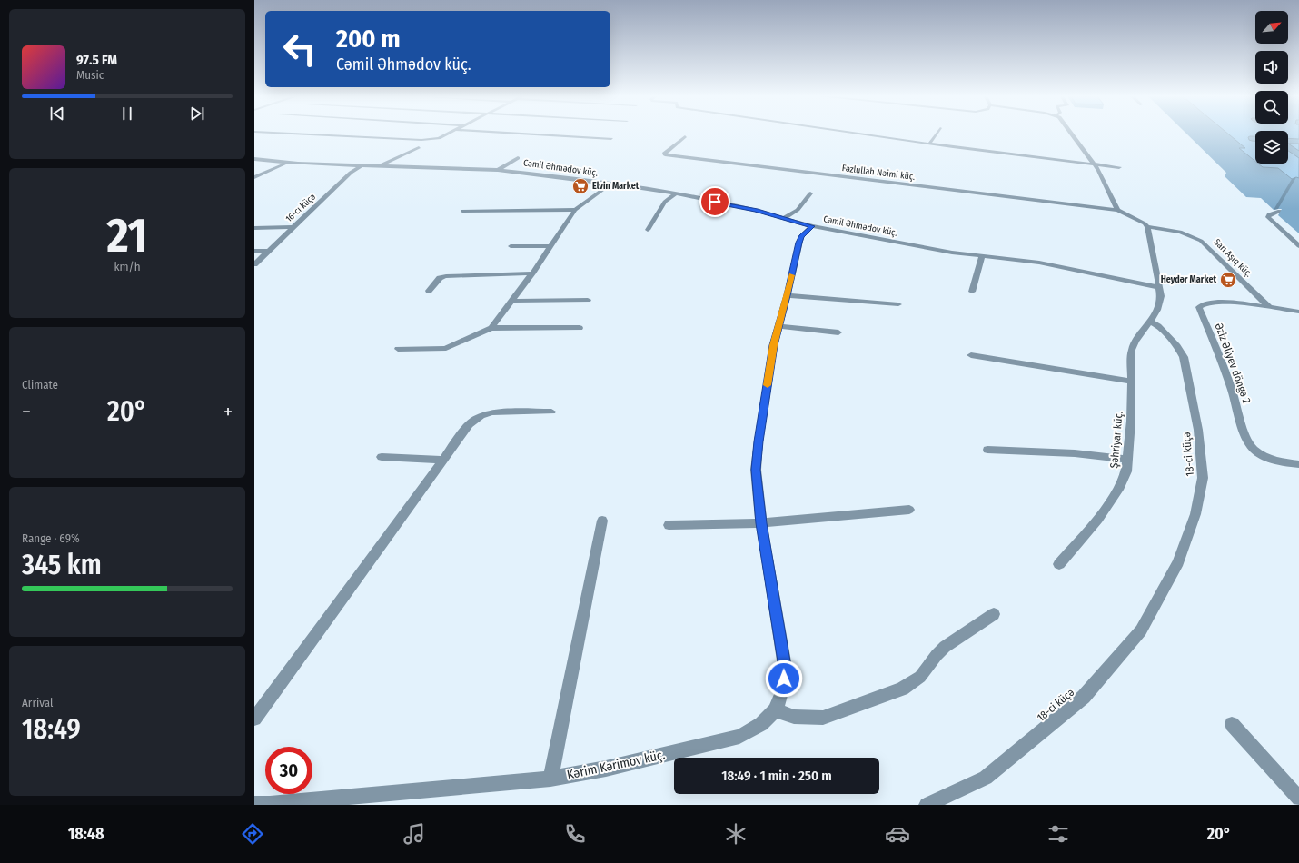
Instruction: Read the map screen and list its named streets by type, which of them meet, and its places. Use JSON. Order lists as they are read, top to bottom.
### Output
{
  "streets": {
    "street": [
      "Cəmil Əhmədov küç.",
      "Fəzlullah Nəimi küç.",
      "16-cı küçə",
      "Sarı Aşıq küç.",
      "Əziz Əliyev döngə 2",
      "Şəhriyar küç.",
      "18-ci küçə",
      "Kərim Kərimov küç."
    ]
  },
  "crossings": [
    ["Cəmil Əhmədov küç.", "16-cı küçə"],
    ["Cəmil Əhmədov küç.", "Kərim Kərimov küç."],
    ["Sarı Aşıq küç.", "Əziz Əliyev döngə 2"],
    ["Şəhriyar küç.", "18-ci küçə"]
  ],
  "places": {
    "supermarket": ["Elvin Market", "Heydər Market"]
  },
  "north": "top right",
  "page": {
    "turn": ["200 m", "Cəmil Əhmədov küç."],
    "song": ["97.5 FM", "Music"],
    "tile": [
      ["21", "km/h"],
      "Climate",
      ["Range · 69%", "345 km"],
      ["Arrival", "18:49"]
    ],
    "heat": ["−", "20°", "+"],
    "limit": "30",
    "trip": "18:49 · 1 min · 250 m",
    "tabs": ["18:48", "20°"]
  }
}
